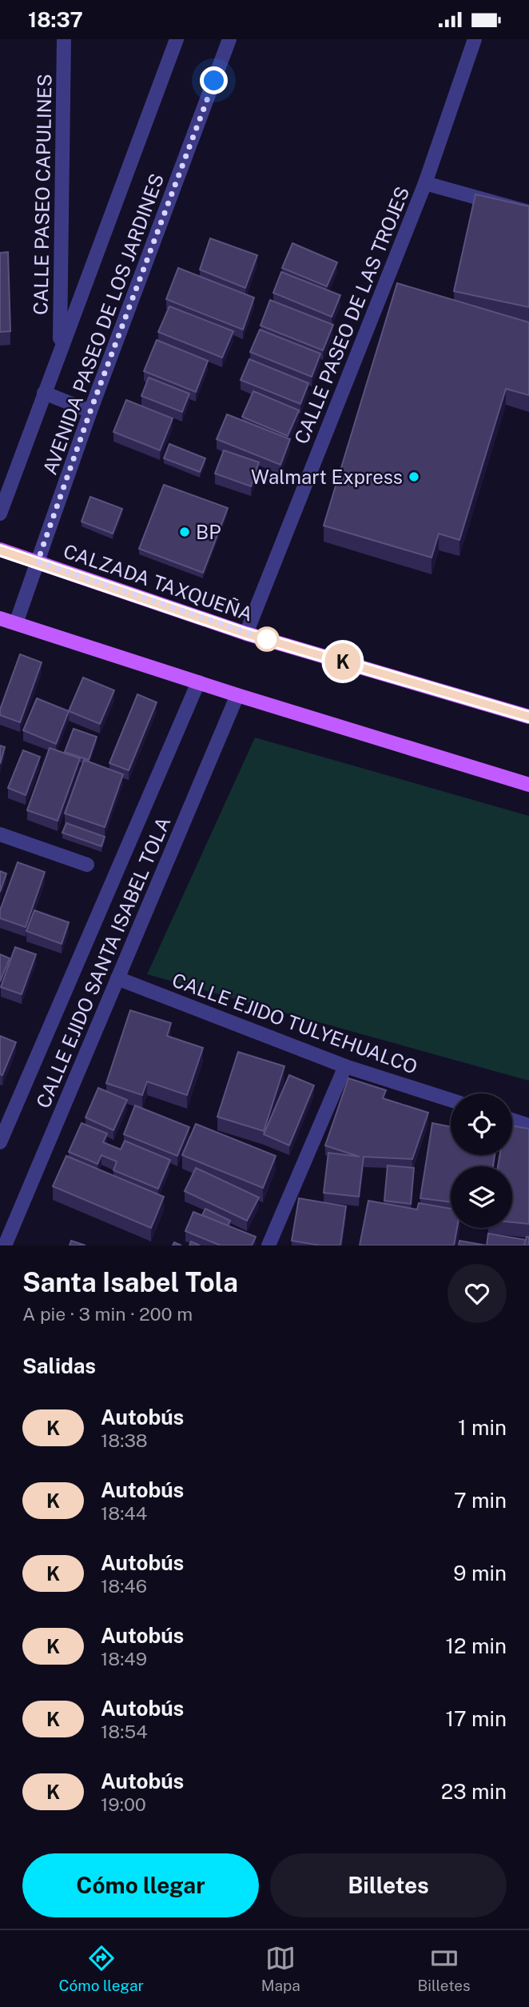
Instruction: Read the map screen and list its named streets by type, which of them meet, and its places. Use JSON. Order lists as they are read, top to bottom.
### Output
{
  "streets": {
    "main road": ["CALZADA TAXQUEÑA"],
    "street": [
      "CALLE PASEO CAPULINES",
      "CALLE PASEO DE LAS TROJES",
      "AVENIDA PASEO DE LOS JARDINES",
      "CALLE EJIDO SANTA ISABEL TOLA",
      "CALLE EJIDO TULYEHUALCO"
    ]
  },
  "crossings": [
    ["CALLE PASEO CAPULINES", "AVENIDA PASEO DE LOS JARDINES"],
    ["CALLE PASEO DE LAS TROJES", "CALZADA TAXQUEÑA"],
    ["AVENIDA PASEO DE LOS JARDINES", "CALZADA TAXQUEÑA"],
    ["CALLE EJIDO SANTA ISABEL TOLA", "CALLE EJIDO TULYEHUALCO"]
  ],
  "places": ["Walmart Express", "BP"],
  "lines": ["bus line K"],
  "page": {
    "status": "18:37",
    "on_map": "K",
    "heading": [
      ["Santa Isabel Tola", "A pie · 3 min · 200 m"],
      "Salidas"
    ],
    "list": [
      {
        "mark": "K",
        "name": "Autobús",
        "note": "18:38",
        "value": "1 min"
      },
      {
        "mark": "K",
        "name": "Autobús",
        "note": "18:44",
        "value": "7 min"
      },
      {
        "mark": "K",
        "name": "Autobús",
        "note": "18:46",
        "value": "9 min"
      },
      {
        "mark": "K",
        "name": "Autobús",
        "note": "18:49",
        "value": "12 min"
      },
      {
        "mark": "K",
        "name": "Autobús",
        "note": "18:54",
        "value": "17 min"
      },
      {
        "mark": "K",
        "name": "Autobús",
        "note": "19:00",
        "value": "23 min"
      }
    ],
    "buttons": ["Cómo llegar", "Billetes"],
    "tabs": ["Cómo llegar", "Mapa", "Billetes"]
  }
}
